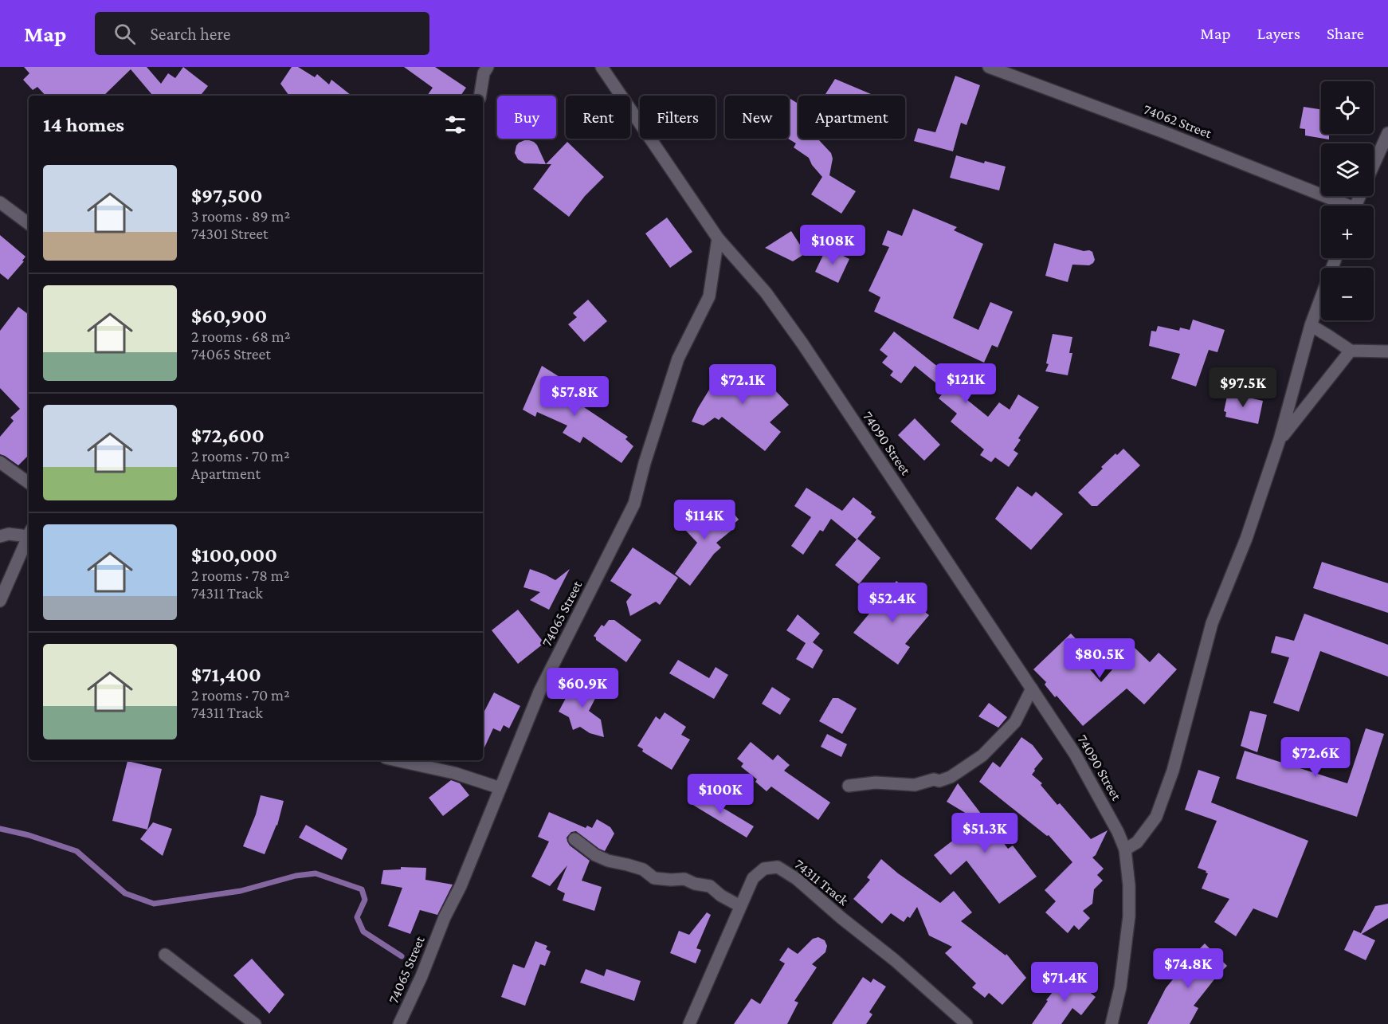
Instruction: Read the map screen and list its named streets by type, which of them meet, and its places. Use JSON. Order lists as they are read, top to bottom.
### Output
{
  "streets": {
    "street": [
      "74062 Street",
      "74090 Street",
      "74065 Street",
      "74311 Track"
    ]
  },
  "crossings": [
    ["74090 Street", "74065 Street"]
  ],
  "page": {
    "header": "Map",
    "search": "Search here",
    "nav": ["Map", "Layers", "Share"],
    "map_buttons": ["+", "−"],
    "chip": [
      "Buy",
      "Rent",
      "Filters",
      "New",
      "Apartment"
    ],
    "heading": "14 homes",
    "list": [
      {
        "name": "$97,500",
        "note": "3 rooms · 89 m² · 74301 Street"
      },
      {
        "name": "$60,900",
        "note": "2 rooms · 68 m² · 74065 Street"
      },
      {
        "name": "$72,600",
        "note": "2 rooms · 70 m² · Apartment"
      },
      {
        "name": "$100,000",
        "note": "2 rooms · 78 m² · 74311 Track"
      },
      {
        "name": "$71,400",
        "note": "2 rooms · 70 m² · 74311 Track"
      }
    ],
    "price": [
      "$108K",
      "$121K",
      "$72.1K",
      "$97.5K",
      "$57.8K",
      "$114K",
      "$52.4K",
      "$80.5K",
      "$60.9K",
      "$72.6K",
      "$100K",
      "$51.3K",
      "$74.8K",
      "$71.4K"
    ]
  }
}
